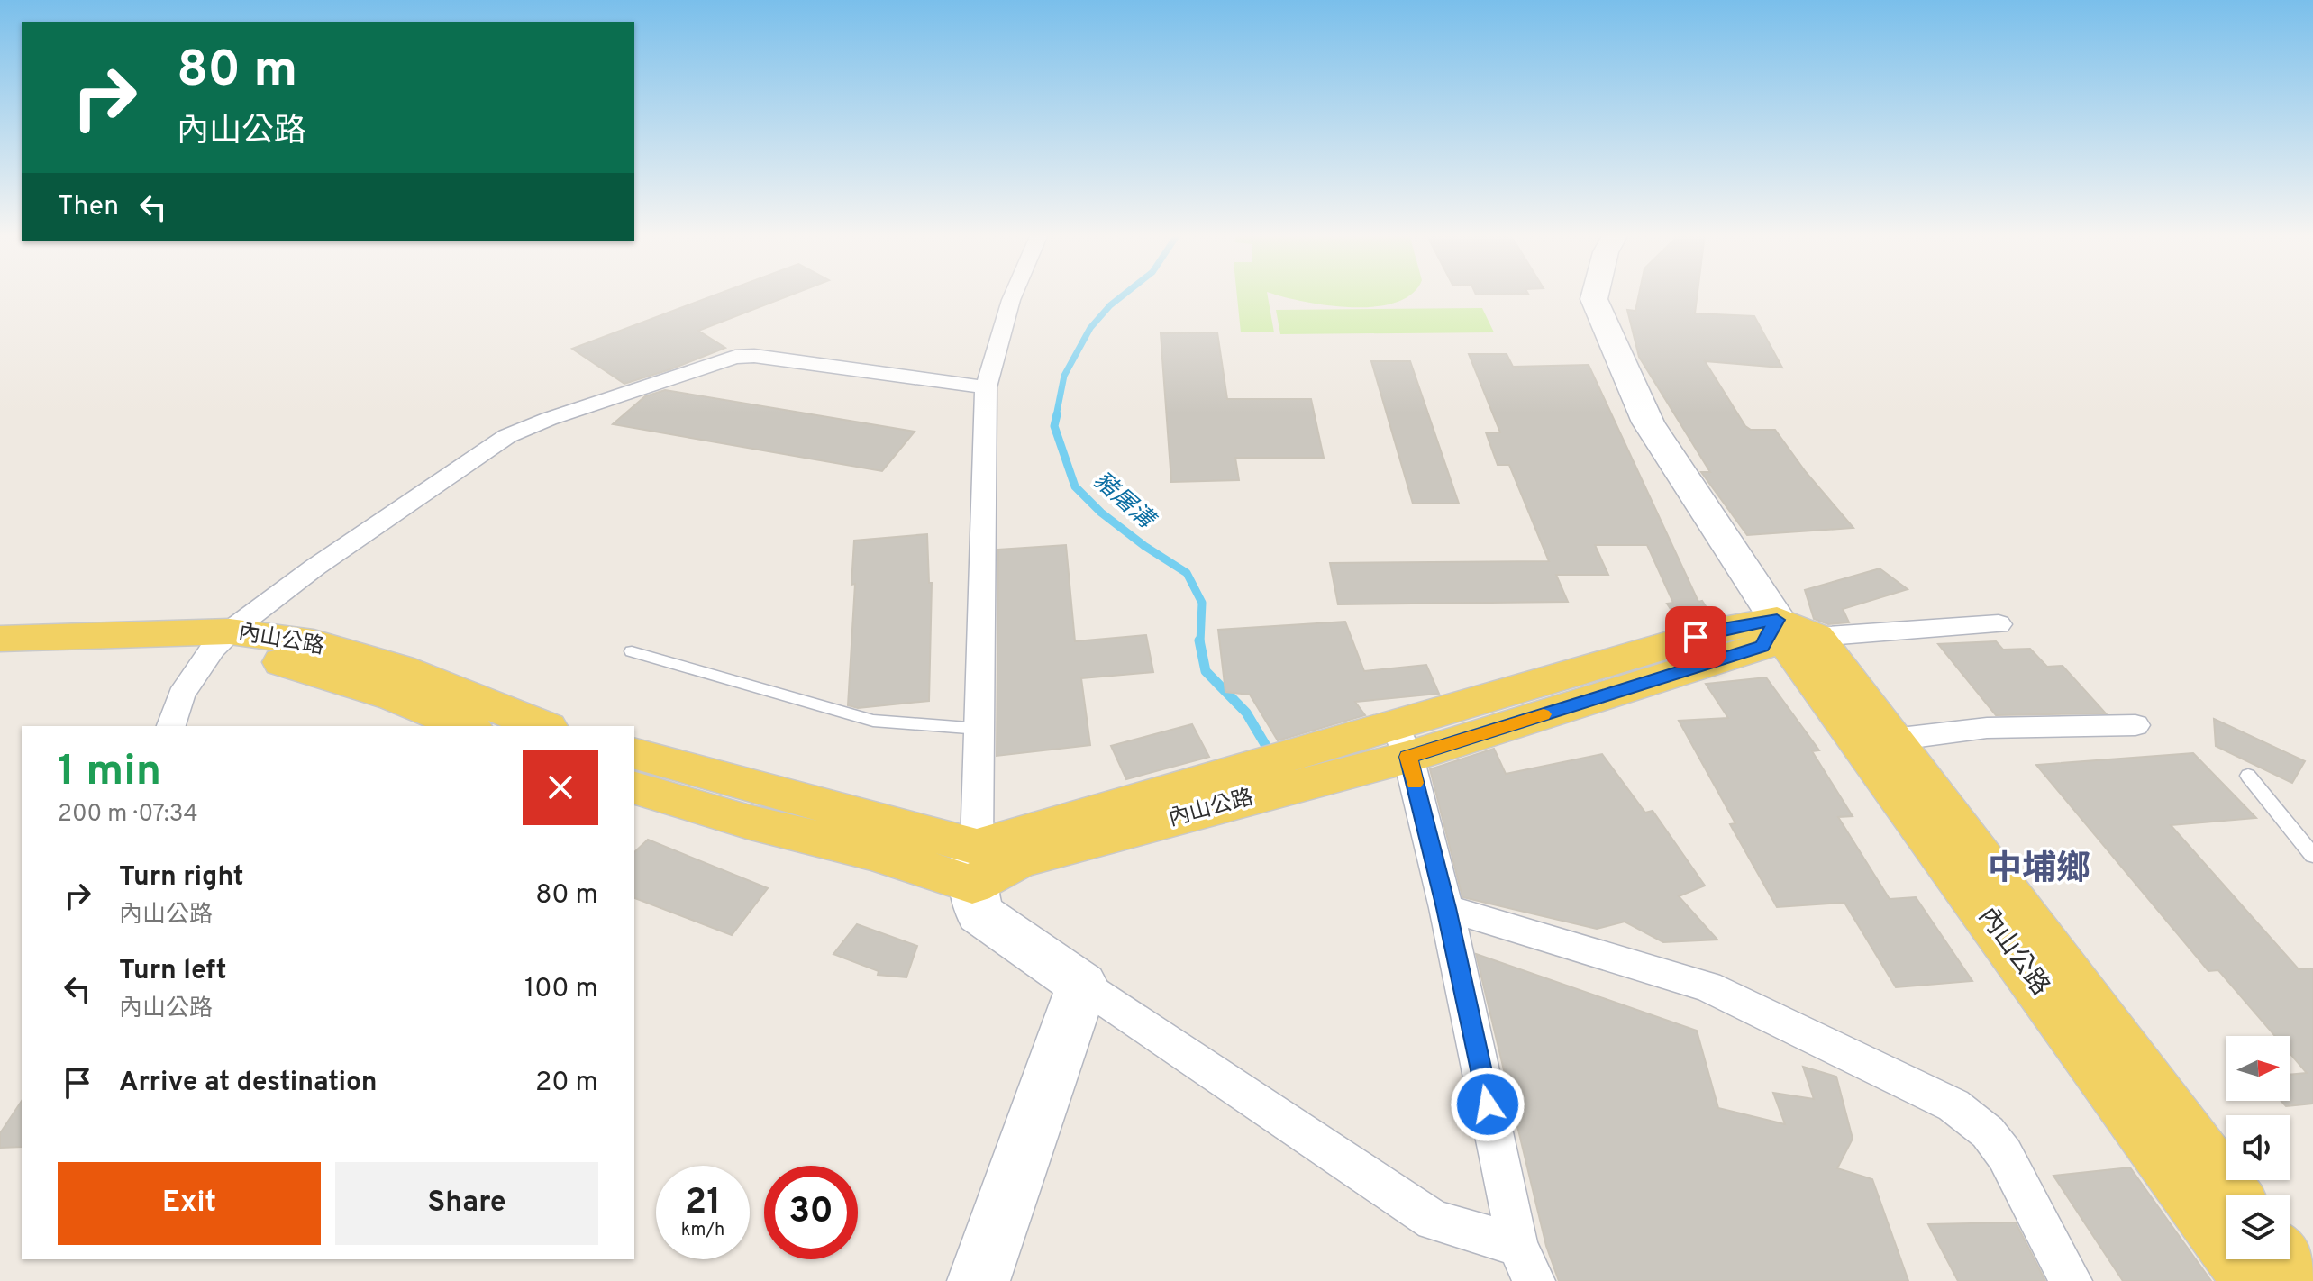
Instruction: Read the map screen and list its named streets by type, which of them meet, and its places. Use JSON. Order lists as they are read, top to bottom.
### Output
{
  "streets": {
    "main road": ["內山公路"]
  },
  "districts": ["中埔鄉"],
  "water": ["豬屠溝"],
  "north": "right",
  "page": {
    "turn": ["80 m", "內山公路"],
    "then": "Then",
    "heading": ["1 min", "200 m · 07:34"],
    "list": [
      {
        "name": "Turn right",
        "note": "內山公路",
        "value": "80 m"
      },
      {
        "name": "Turn left",
        "note": "內山公路",
        "value": "100 m"
      },
      {
        "name": "Arrive at destination",
        "value": "20 m"
      }
    ],
    "buttons": ["Exit", "Share"],
    "speed": "21 km/h",
    "limit": "30"
  }
}
